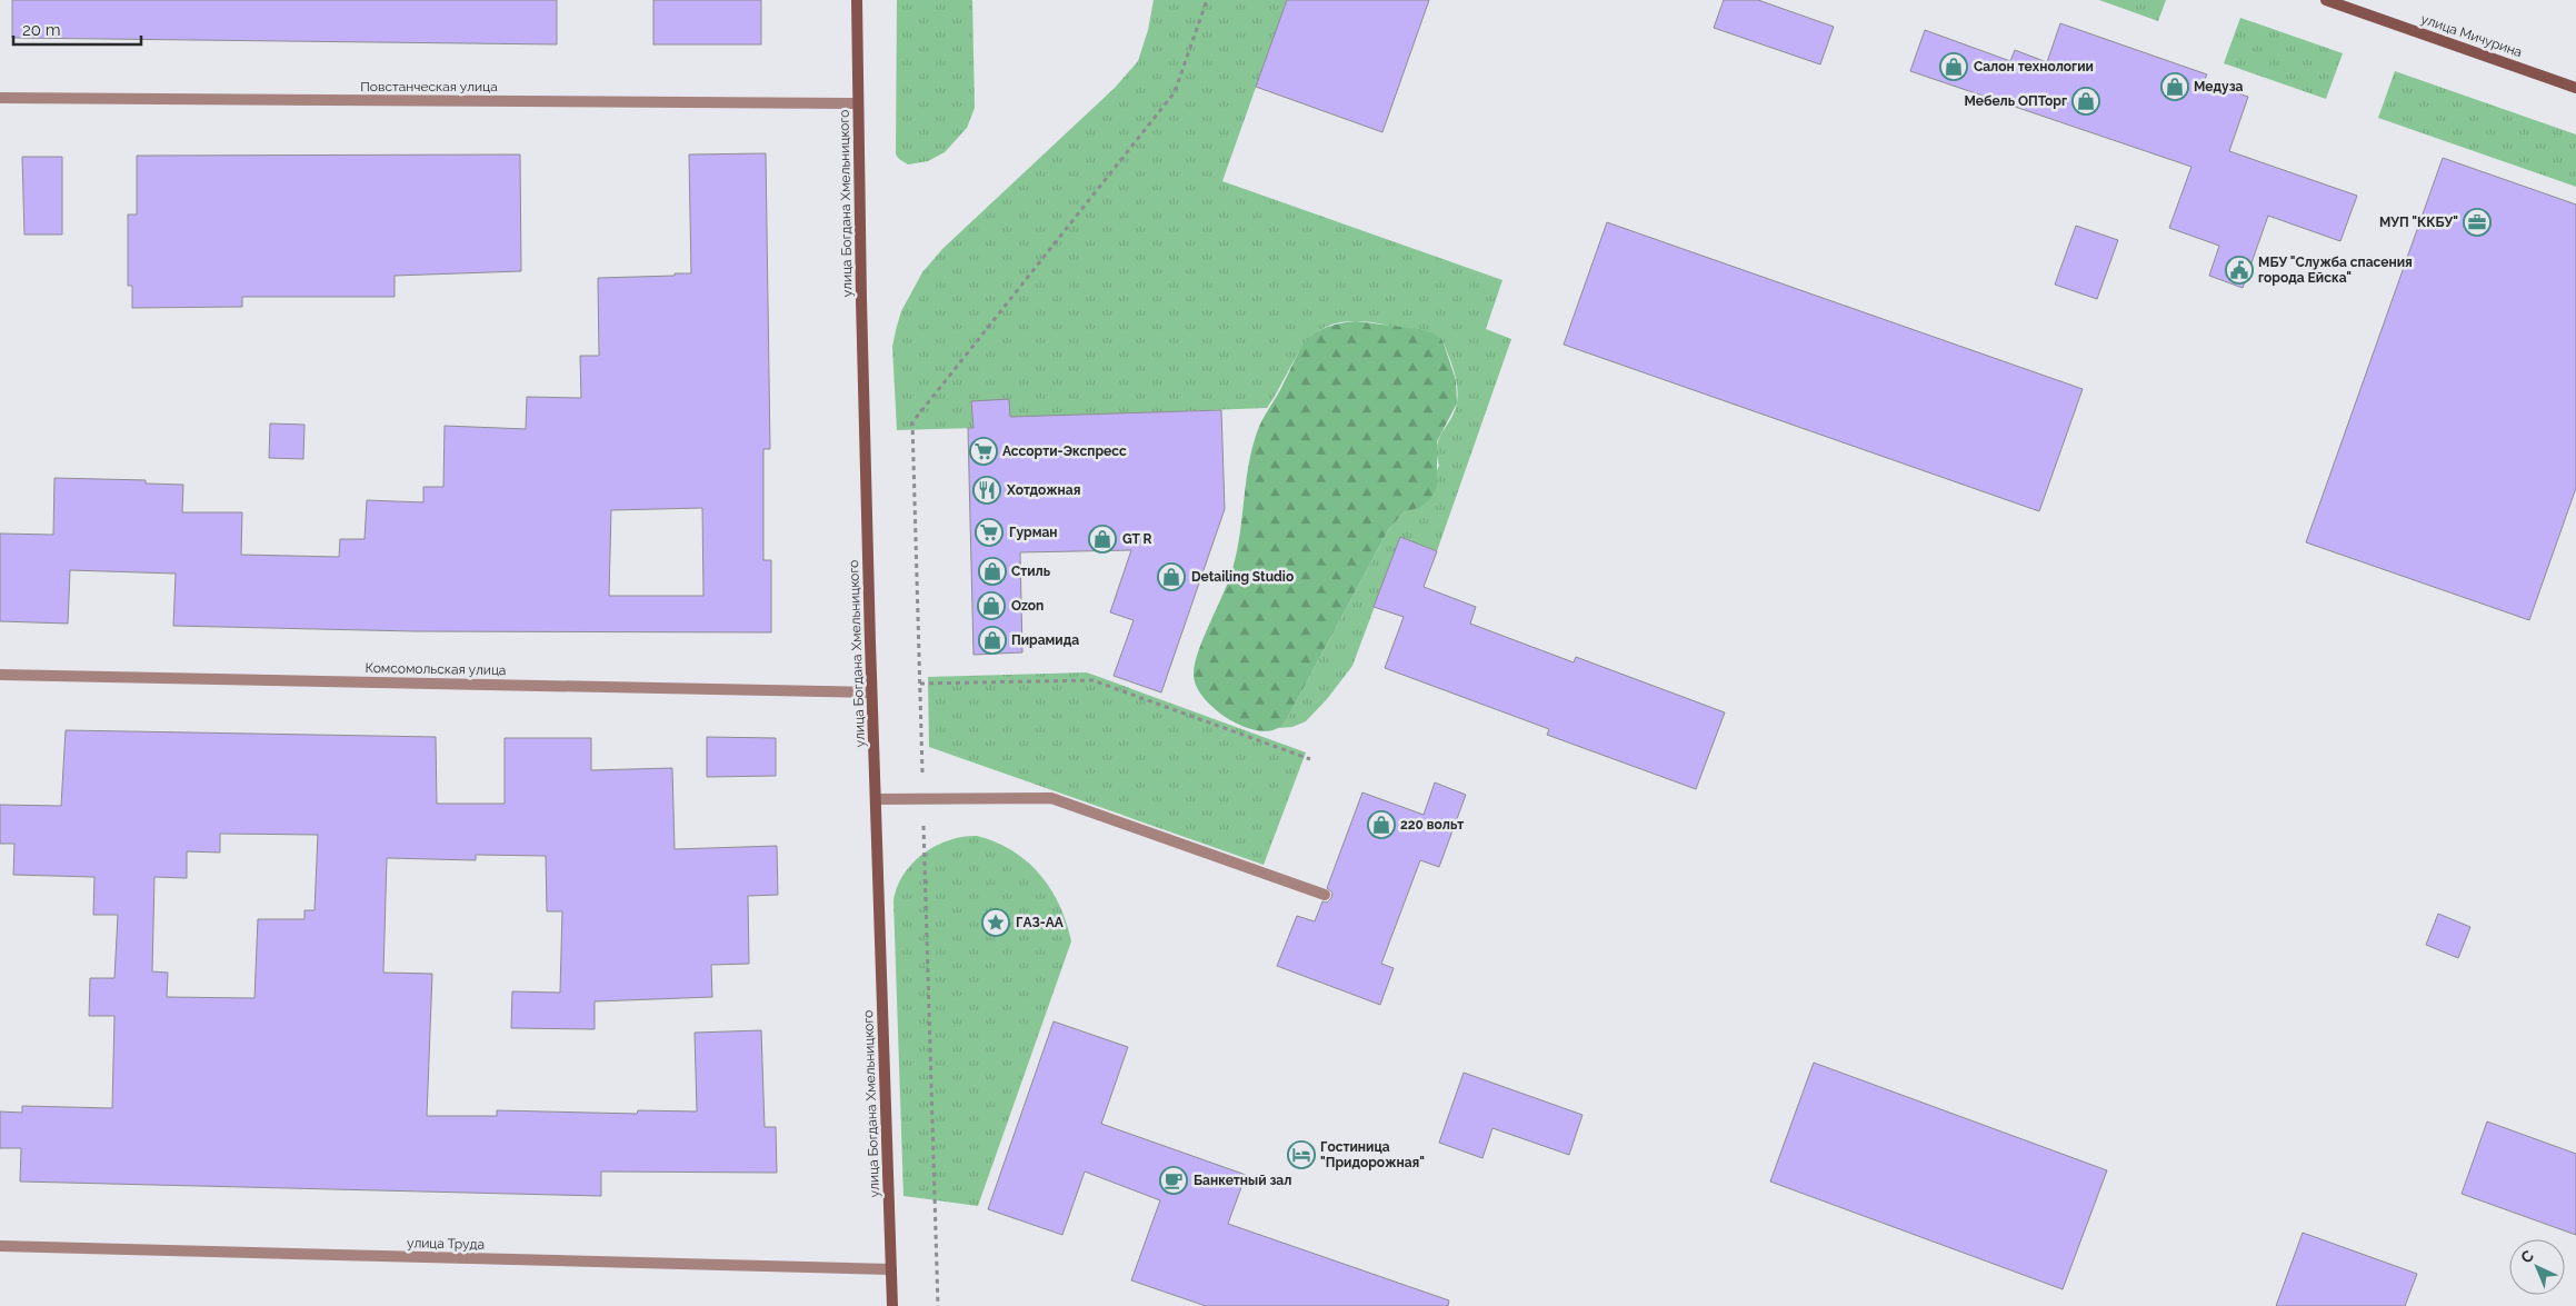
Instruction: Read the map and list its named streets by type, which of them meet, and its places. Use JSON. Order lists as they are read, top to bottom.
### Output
{
  "streets": {
    "main road": ["улица Мичурина", "улица Богдана Хмельницкого"],
    "street": ["Повстанческая улица", "Комсомольская улица", "улица Труда"]
  },
  "crossings": [
    ["Повстанческая улица", "улица Богдана Хмельницкого"],
    ["улица Богдана Хмельницкого", "Комсомольская улица"],
    ["улица Богдана Хмельницкого", "улица Труда"]
  ],
  "places": {
    "shop": [
      "Салон технологии",
      "Медуза",
      "Мебель ОПТорг",
      "GT R",
      "Стиль",
      "Detailing Studio",
      "Ozon",
      "Пирамида",
      "220 вольт"
    ],
    "office": ["МУП \"ККБУ\""],
    "public building": ["МБУ \"Служба спасения города Ейска\""],
    "supermarket": ["Ассорти-Экспресс", "Гурман"],
    "restaurant": ["Хотдожная"],
    "place": ["ГАЗ-АА"],
    "hotel": ["Гостиница \"Придорожная\""],
    "cafe": ["Банкетный зал"]
  },
  "scale_bar": "20 m",
  "north": "top left"
}
